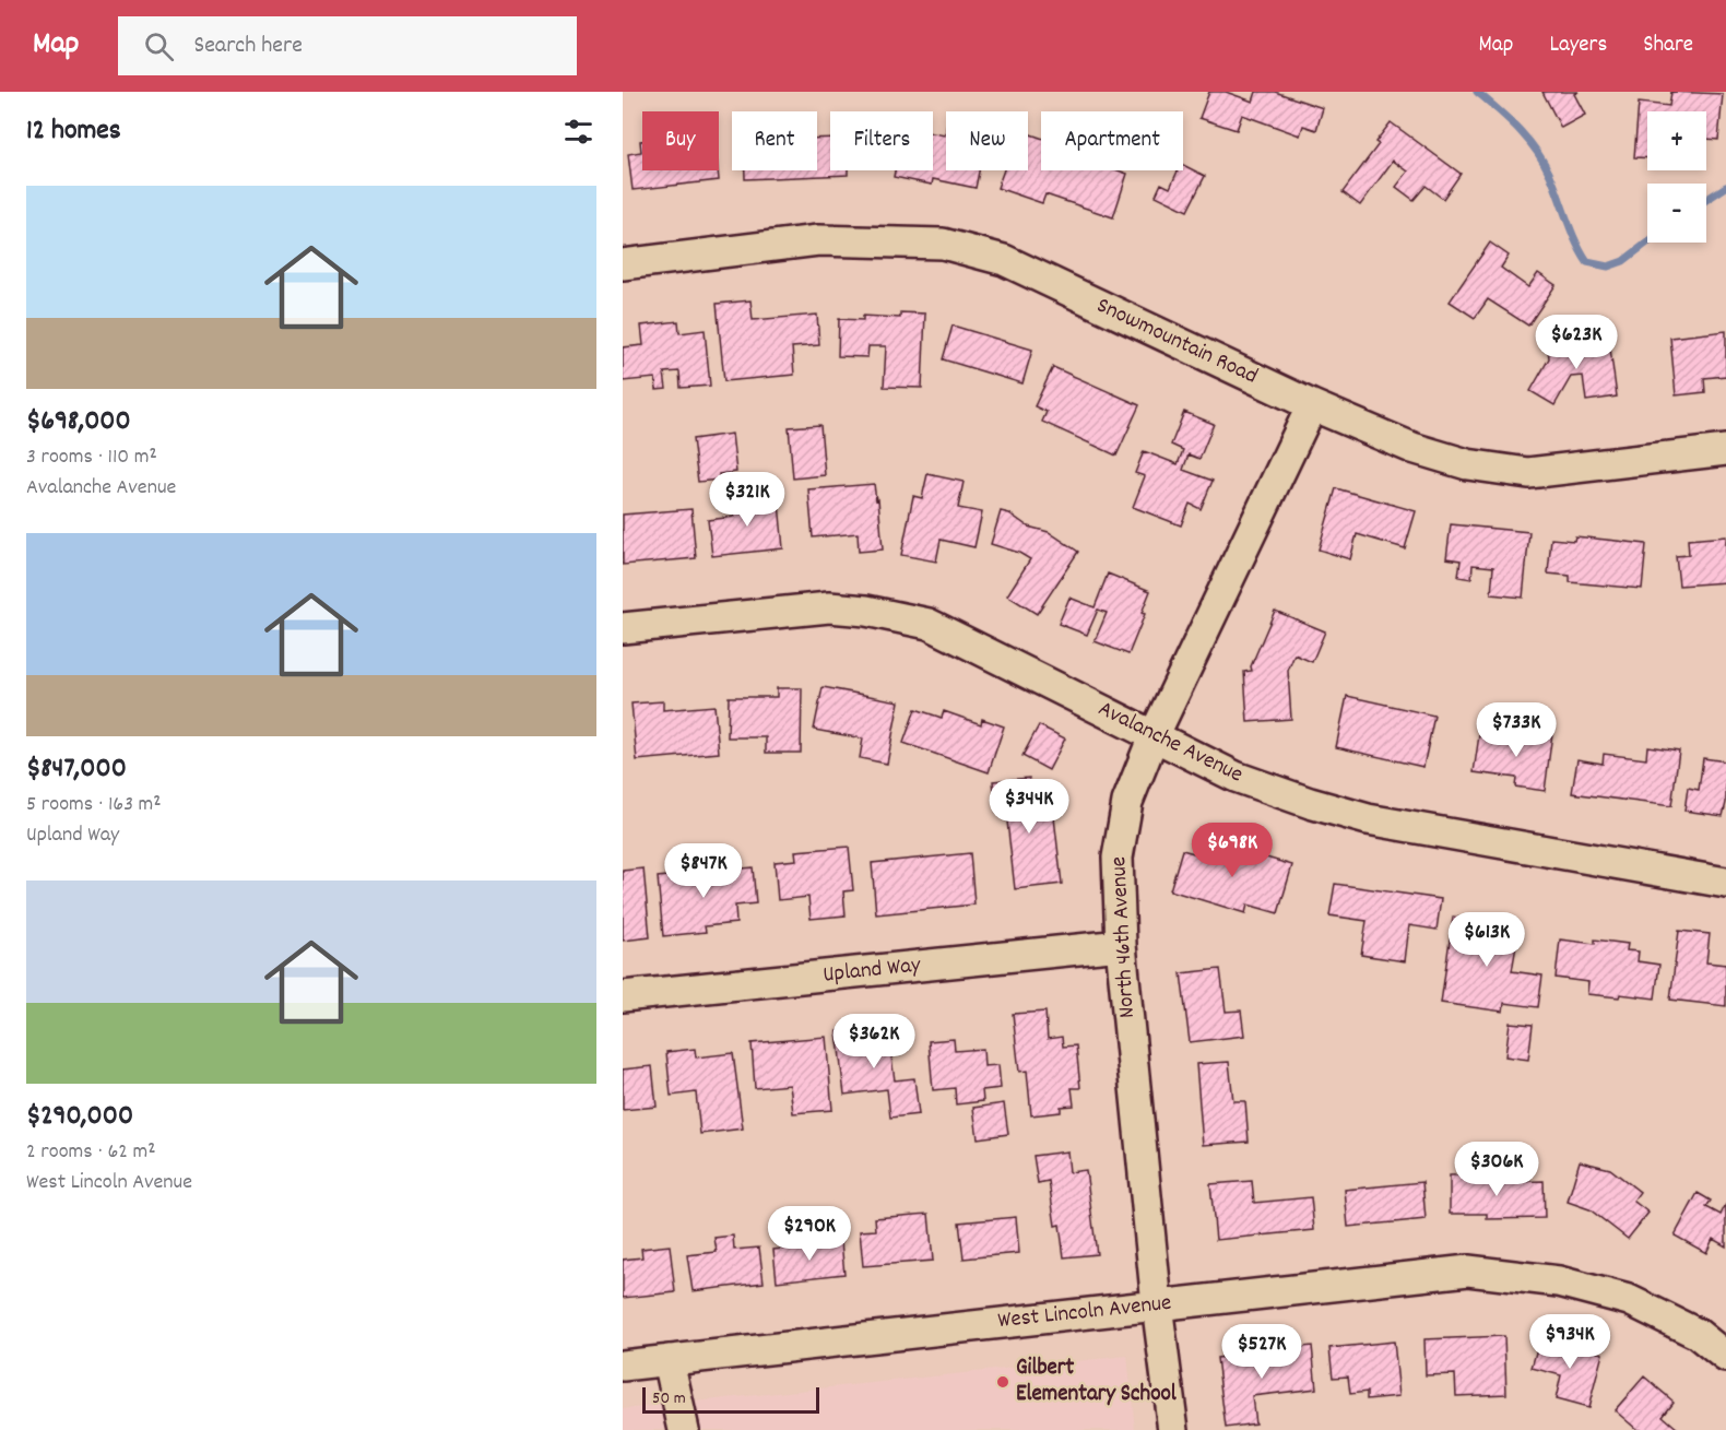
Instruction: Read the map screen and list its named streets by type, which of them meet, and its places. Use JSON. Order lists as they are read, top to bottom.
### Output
{
  "streets": {
    "street": [
      "Snowmountain Road",
      "Avalanche Avenue",
      "North 46th Avenue",
      "Upland Way",
      "West Lincoln Avenue"
    ]
  },
  "crossings": [
    ["Snowmountain Road", "North 46th Avenue"],
    ["Avalanche Avenue", "North 46th Avenue"],
    ["North 46th Avenue", "Upland Way"],
    ["North 46th Avenue", "West Lincoln Avenue"]
  ],
  "places": ["Gilbert Elementary School"],
  "scale_bar": "50 m",
  "page": {
    "header": "Map",
    "search": "Search here",
    "nav": ["Map", "Layers", "Share"],
    "heading": "12 homes",
    "map_buttons": ["+", "−"],
    "chip": [
      "Buy",
      "Rent",
      "Filters",
      "New",
      "Apartment"
    ],
    "list": [
      {
        "name": "$698,000",
        "note": "3 rooms · 110 m² · Avalanche Avenue"
      },
      {
        "name": "$847,000",
        "note": "5 rooms · 163 m² · Upland Way"
      },
      {
        "name": "$290,000",
        "note": "2 rooms · 62 m² · West Lincoln Avenue"
      }
    ],
    "price": [
      "$623K",
      "$321K",
      "$733K",
      "$344K",
      "$698K",
      "$847K",
      "$613K",
      "$362K",
      "$306K",
      "$290K",
      "$934K",
      "$527K"
    ],
    "scale": "50 m"
  }
}
